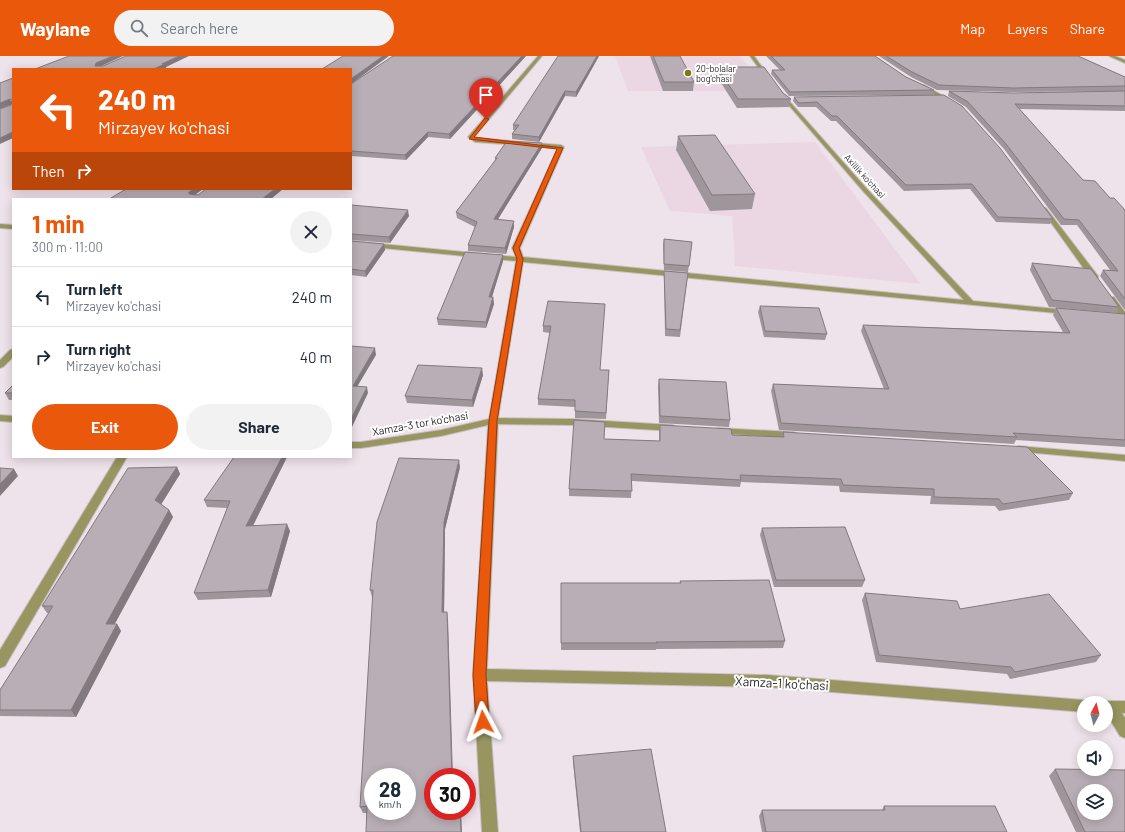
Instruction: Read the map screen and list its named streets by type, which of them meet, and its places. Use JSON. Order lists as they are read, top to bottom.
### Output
{
  "streets": {
    "street": ["Axillik ko'chasi", "Xamza-3 tor ko'chasi", "Xamza-1 ko'chasi"]
  },
  "places": ["20-bolalar bog'chasi"],
  "north": "top",
  "page": {
    "header": "Waylane",
    "search": "Search here",
    "nav": ["Map", "Layers", "Share"],
    "turn": ["240 m", "Mirzayev ko'chasi"],
    "then": "Then",
    "heading": ["1 min", "300 m · 11:00"],
    "list": [
      {
        "name": "Turn left",
        "note": "Mirzayev ko'chasi",
        "value": "240 m"
      },
      {
        "name": "Turn right",
        "note": "Mirzayev ko'chasi",
        "value": "40 m"
      }
    ],
    "buttons": ["Exit", "Share"],
    "speed": "28 km/h",
    "limit": "30"
  }
}
